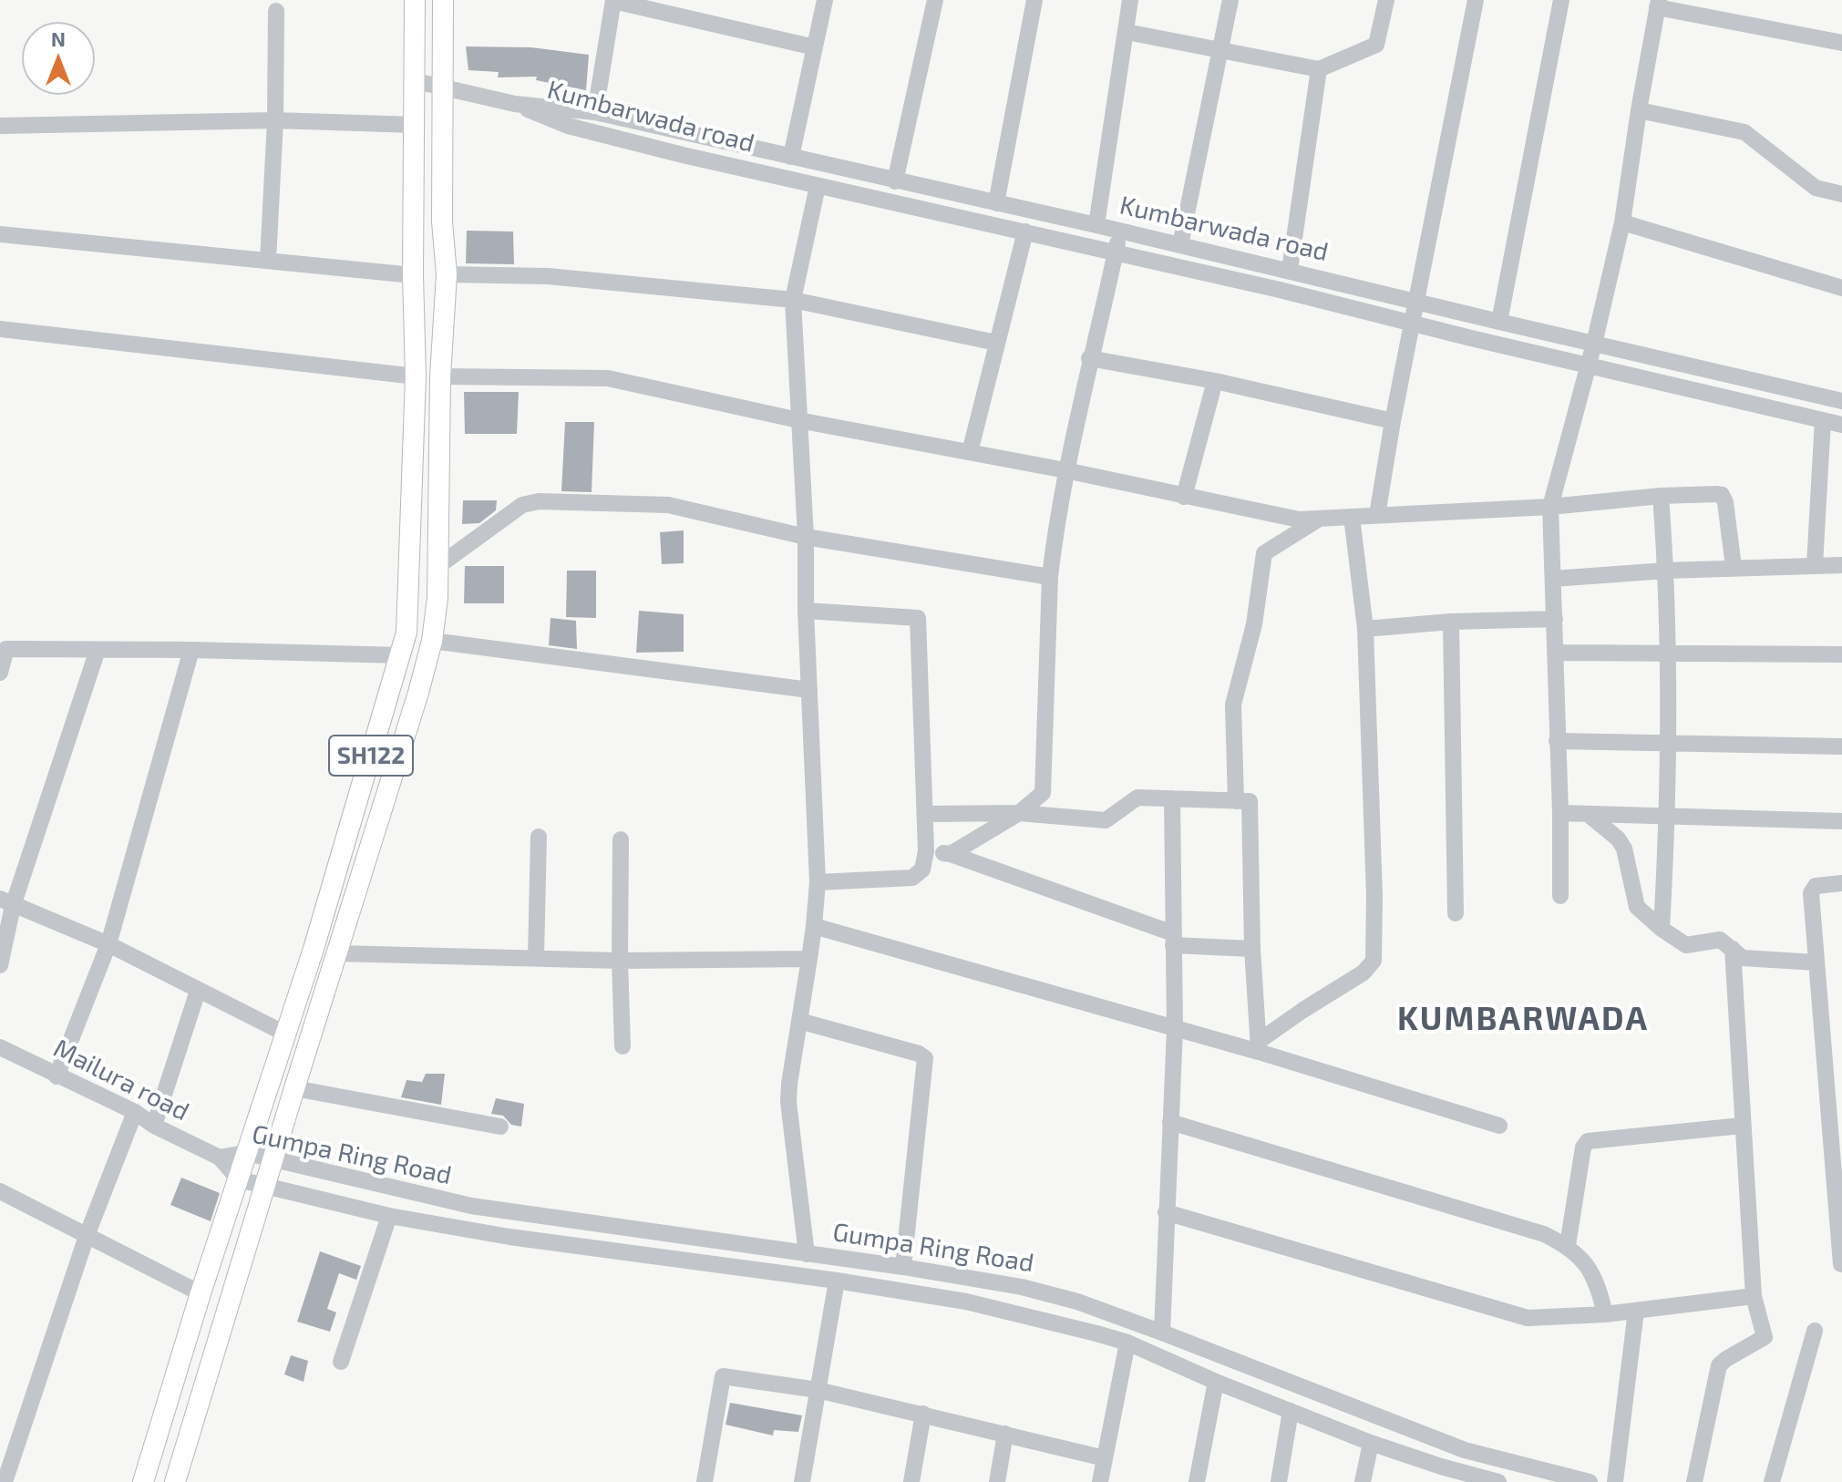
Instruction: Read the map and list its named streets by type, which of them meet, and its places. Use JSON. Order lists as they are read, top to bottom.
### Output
{
  "streets": {
    "main road": ["SH122"],
    "street": ["Kumbarwada road", "Mailura road", "Gumpa Ring Road"]
  },
  "crossings": [
    ["SH122", "Gumpa Ring Road"],
    ["Mailura road", "Gumpa Ring Road"]
  ],
  "districts": ["KUMBARWADA"],
  "north": "top"
}
